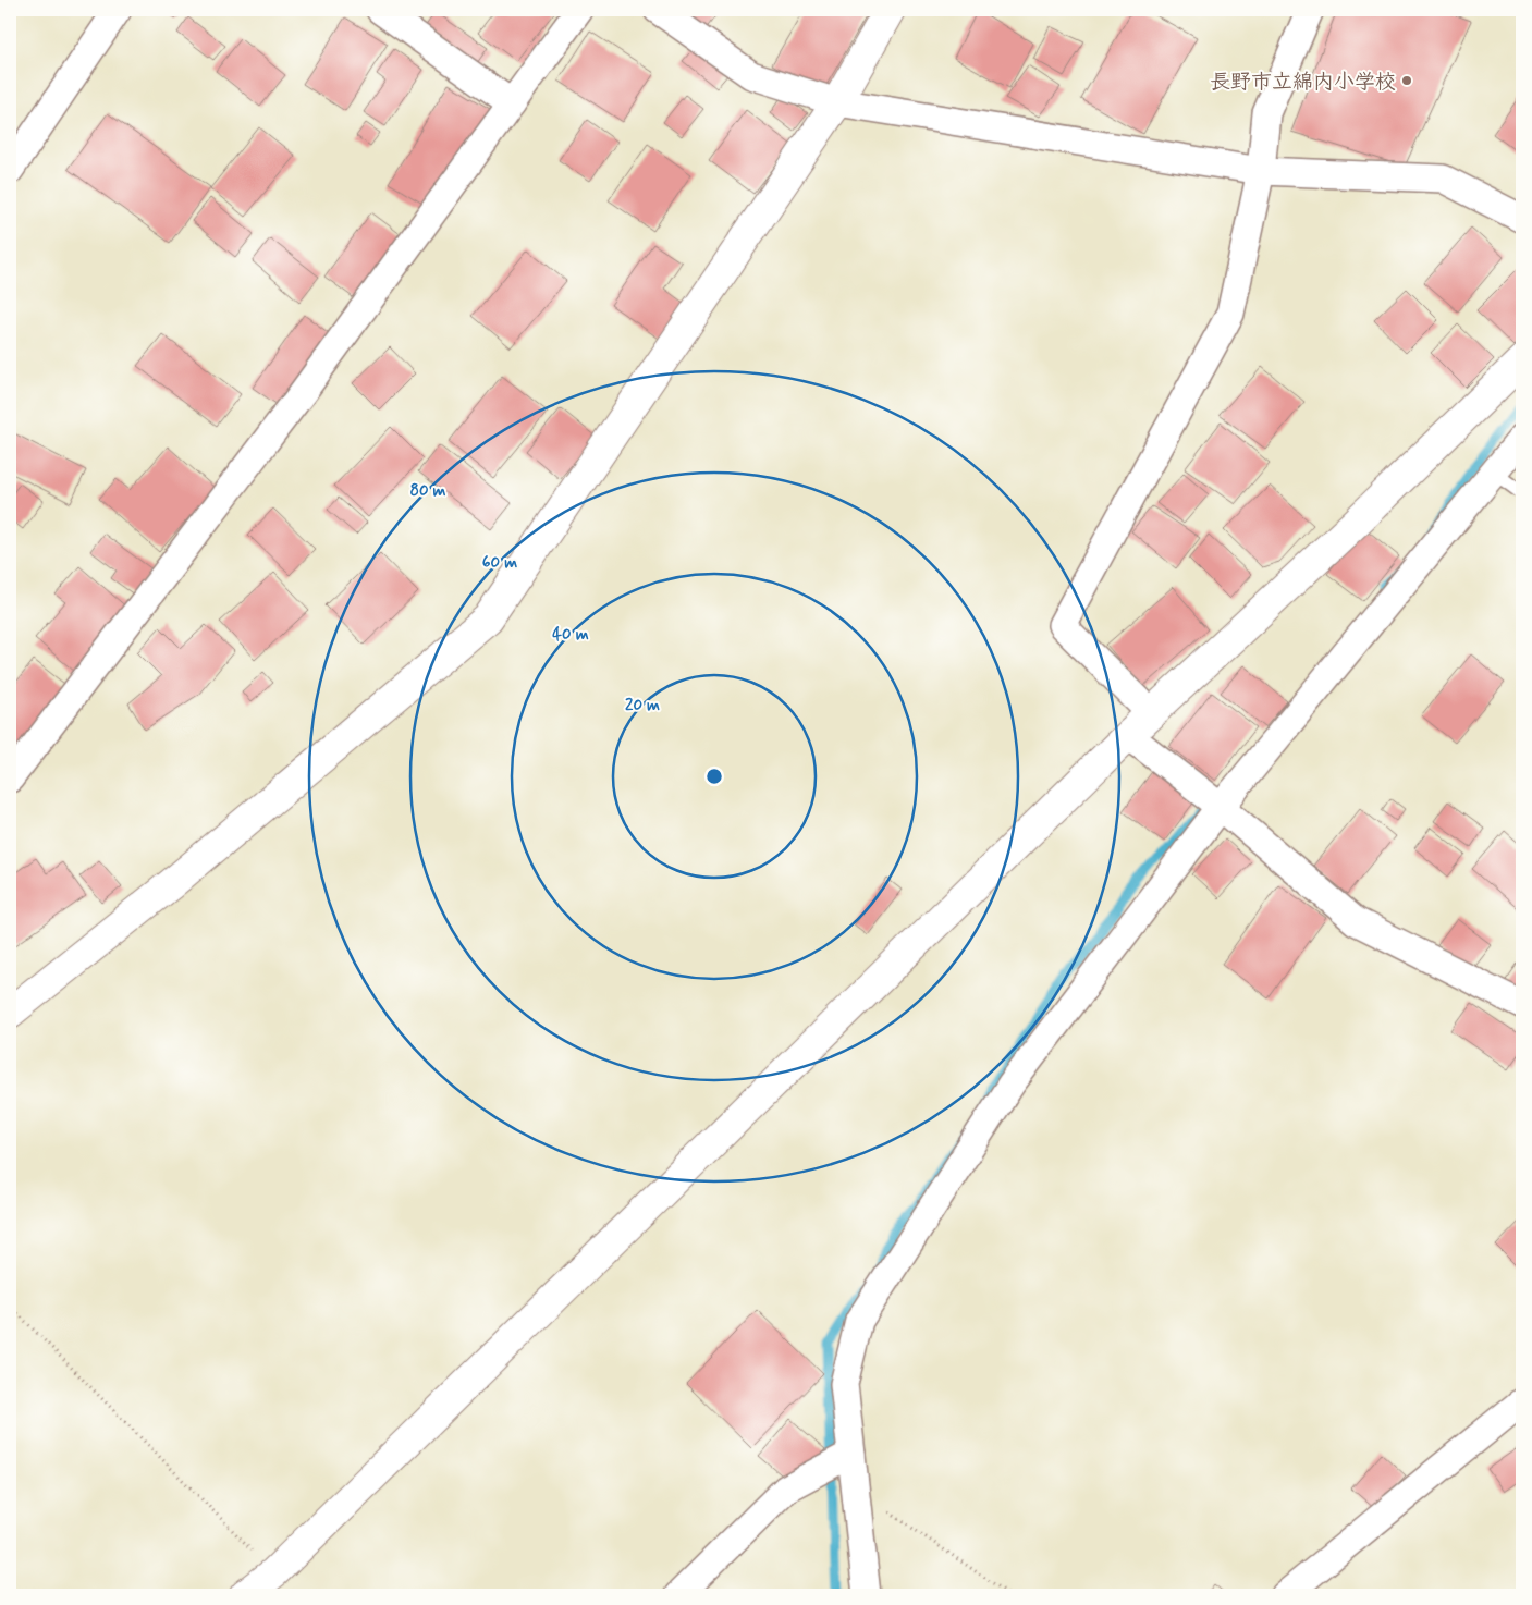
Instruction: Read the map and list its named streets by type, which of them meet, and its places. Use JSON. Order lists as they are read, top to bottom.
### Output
{
  "places": ["長野市立綿内小学校"],
  "rings": [
    "80 m",
    "60 m",
    "40 m",
    "20 m"
  ]
}
